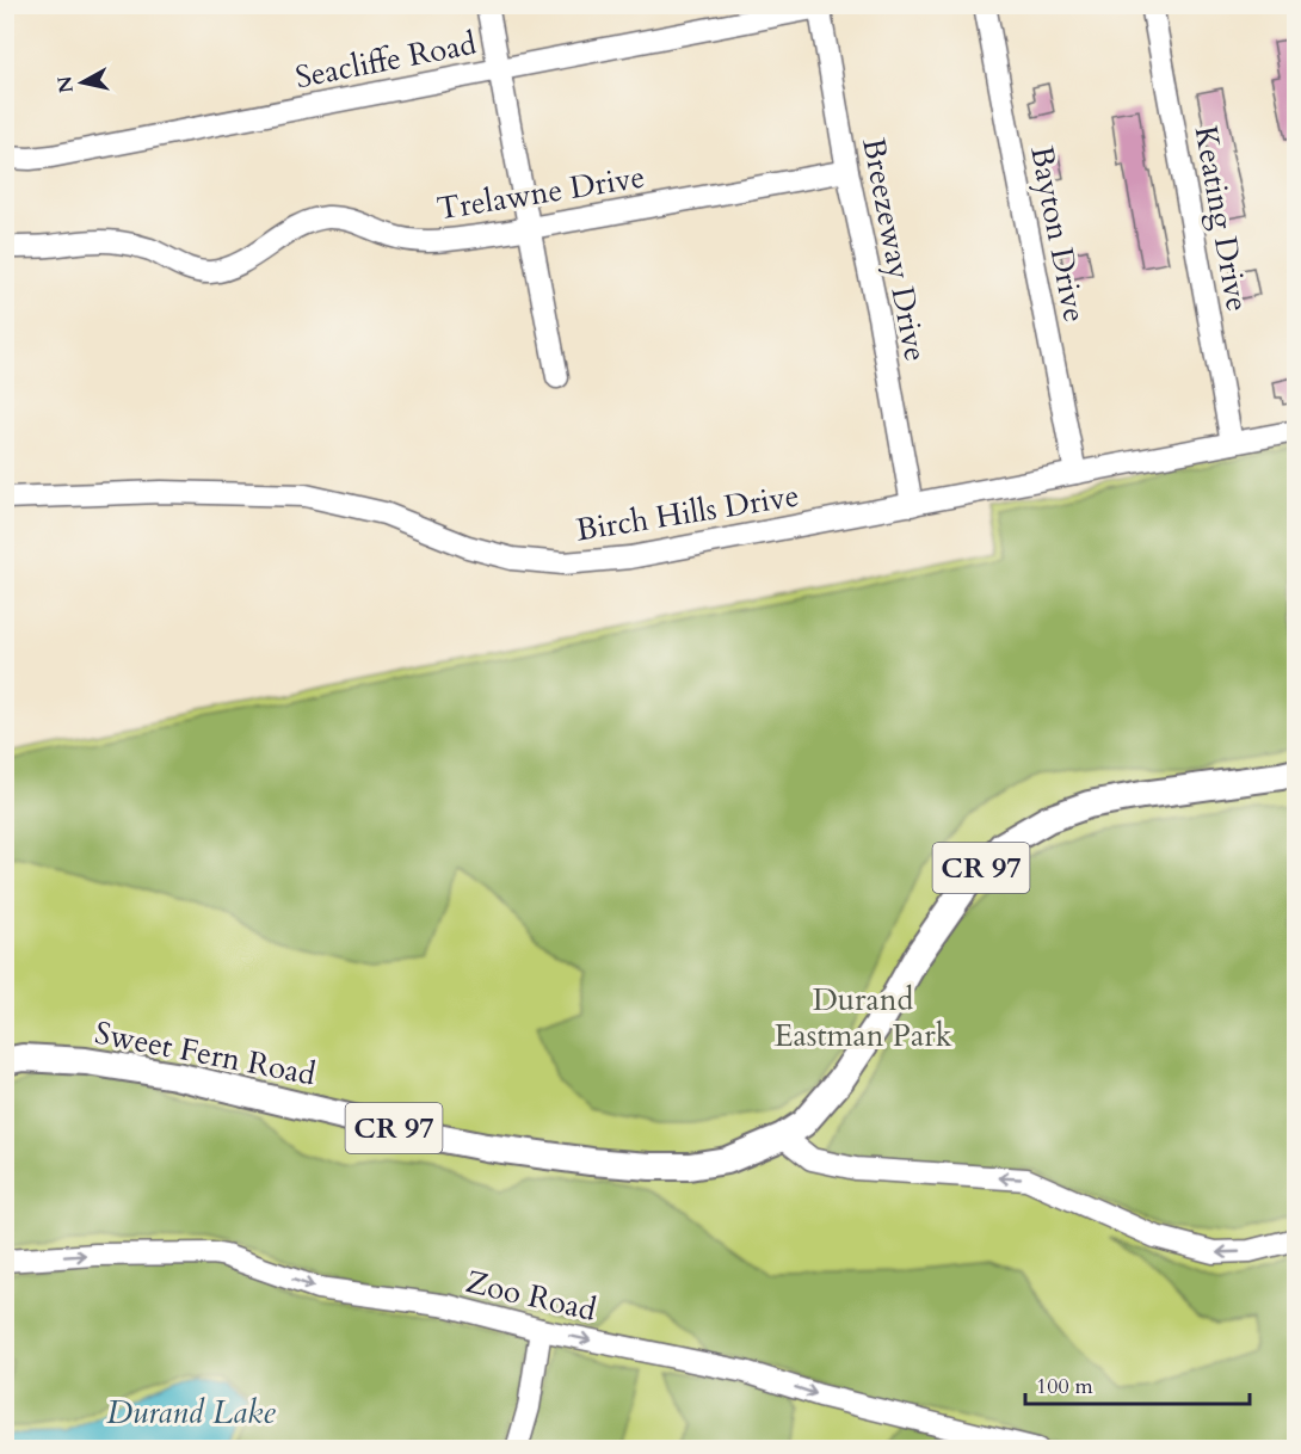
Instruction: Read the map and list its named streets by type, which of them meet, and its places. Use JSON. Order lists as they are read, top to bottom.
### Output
{
  "streets": {
    "main road": ["CR 97", "Sweet Fern Road"],
    "street": [
      "Seacliffe Road",
      "Trelawne Drive",
      "Keating Drive",
      "Bayton Drive",
      "Breezeway Drive",
      "Birch Hills Drive",
      "Zoo Road"
    ]
  },
  "crossings": [
    ["Seacliffe Road", "Breezeway Drive"],
    ["Trelawne Drive", "Breezeway Drive"],
    ["Keating Drive", "Birch Hills Drive"],
    ["Bayton Drive", "Birch Hills Drive"],
    ["Breezeway Drive", "Birch Hills Drive"]
  ],
  "one_way": ["Zoo Road"],
  "water": ["Durand Lake"],
  "parks": ["Durand Eastman Park"],
  "scale_bar": "100 m",
  "north": "left"
}
